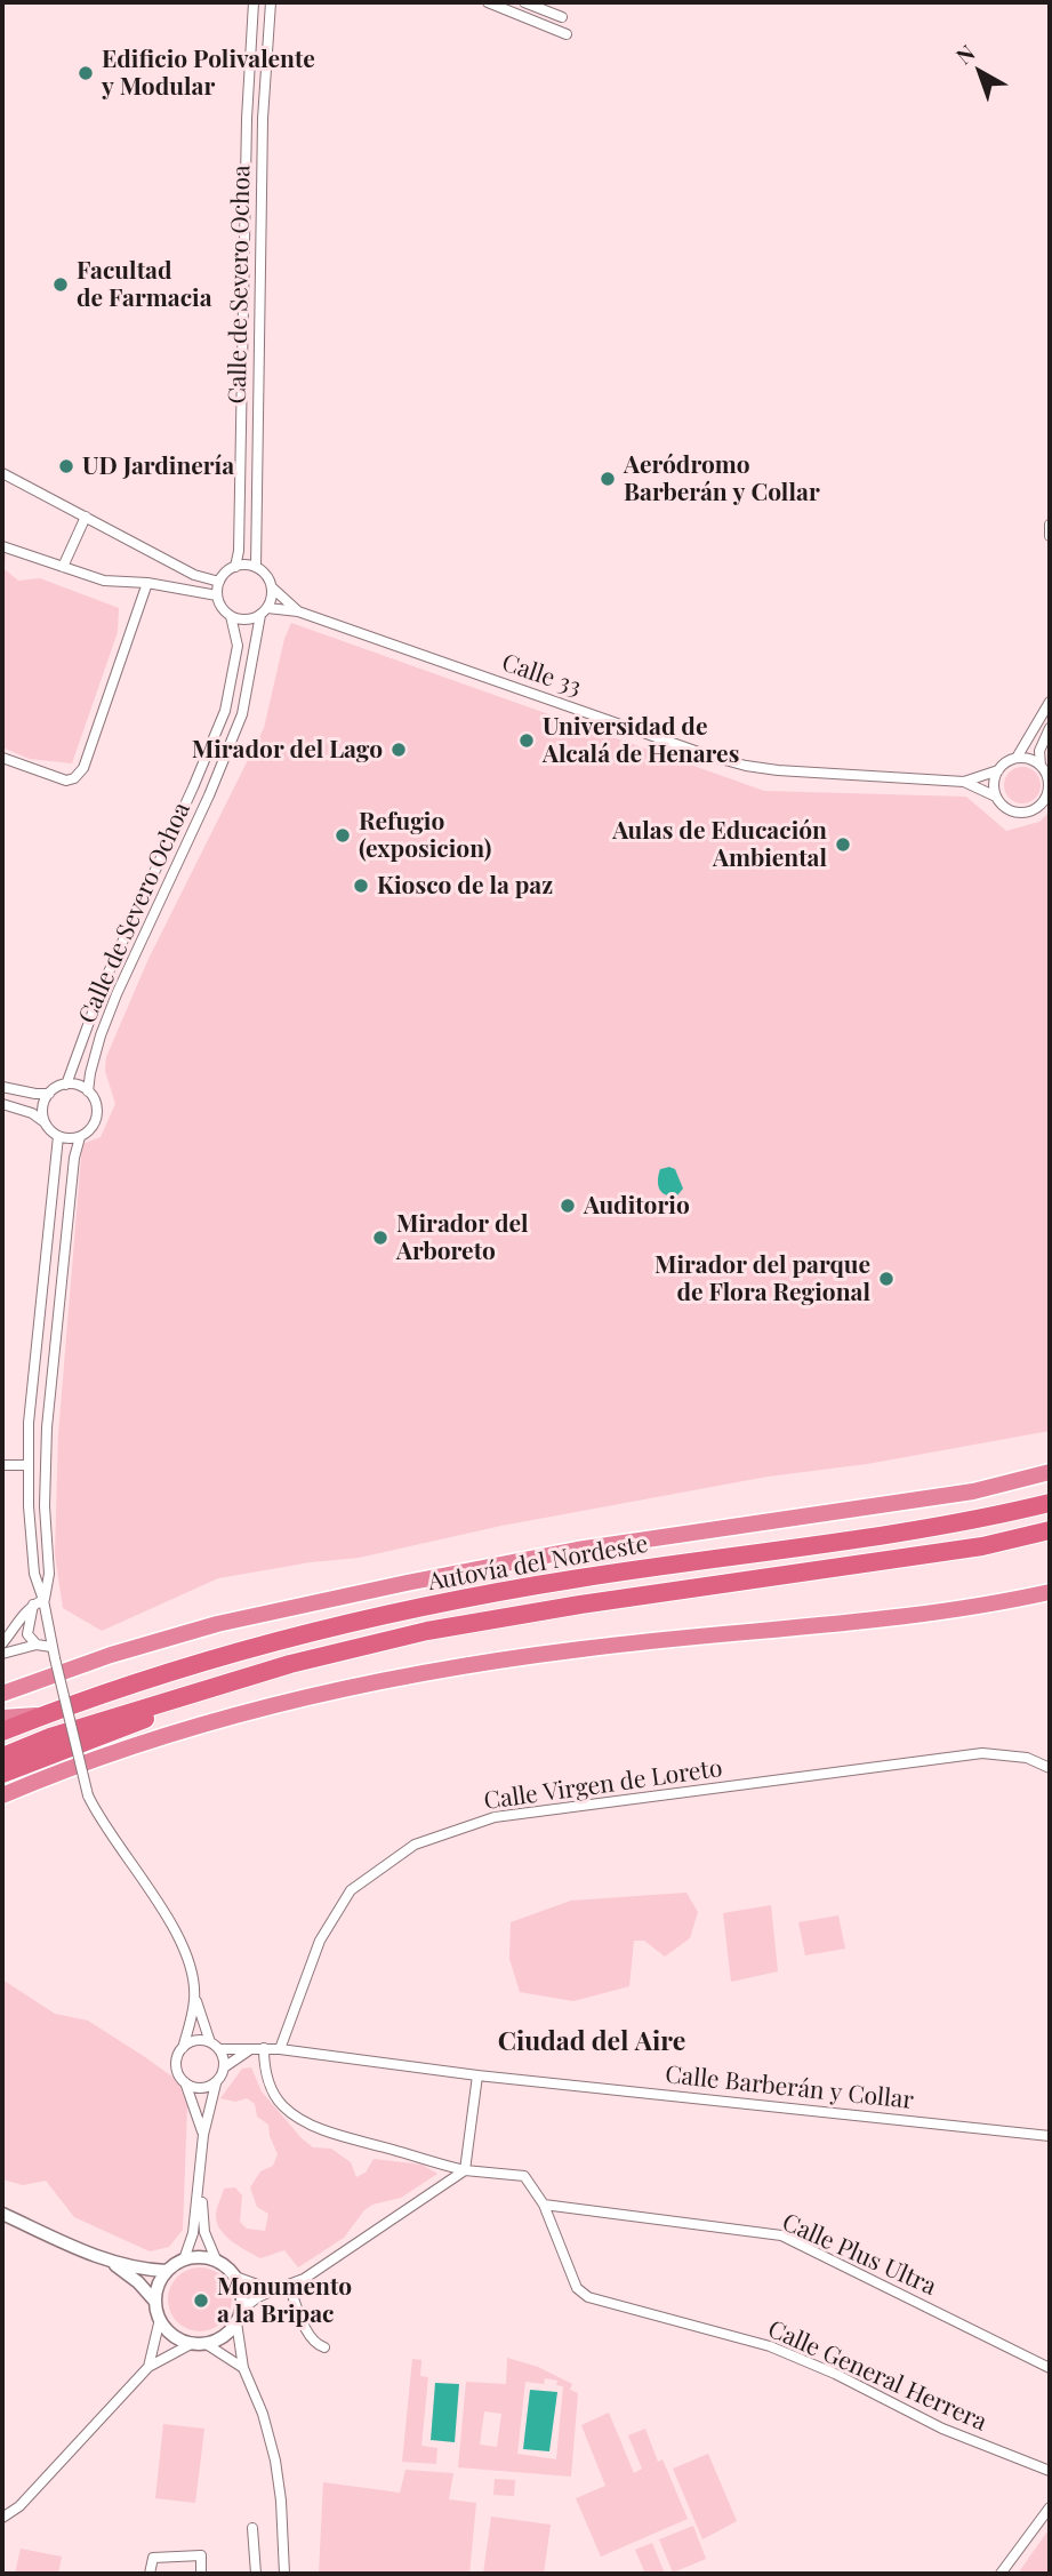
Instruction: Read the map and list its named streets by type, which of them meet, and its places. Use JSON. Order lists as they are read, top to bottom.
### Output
{
  "streets": {
    "highway": ["Autovía del Nordeste"],
    "street": [
      "Calle de Severo Ochoa",
      "Calle 33",
      "Calle Virgen de Loreto",
      "Calle Barberán y Collar",
      "Calle Plus Ultra",
      "Calle General Herrera"
    ]
  },
  "crossings": [
    ["Calle de Severo Ochoa", "Calle 33"],
    ["Calle Virgen de Loreto", "Calle Barberán y Collar"],
    ["Calle Plus Ultra", "Calle General Herrera"]
  ],
  "districts": ["Ciudad del Aire"],
  "places": [
    "Edificio Polivalente y Modular",
    "Facultad de Farmacia",
    "UD Jardinería",
    "Aeródromo Barberán y Collar",
    "Universidad de Alcalá de Henares",
    "Mirador del Lago",
    "Refugio (exposicion)",
    "Aulas de Educación Ambiental",
    "Kiosco de la paz",
    "Auditorio",
    "Mirador del Arboreto",
    "Mirador del parque de Flora Regional",
    "Monumento a la Bripac"
  ],
  "north": "top left"
}
